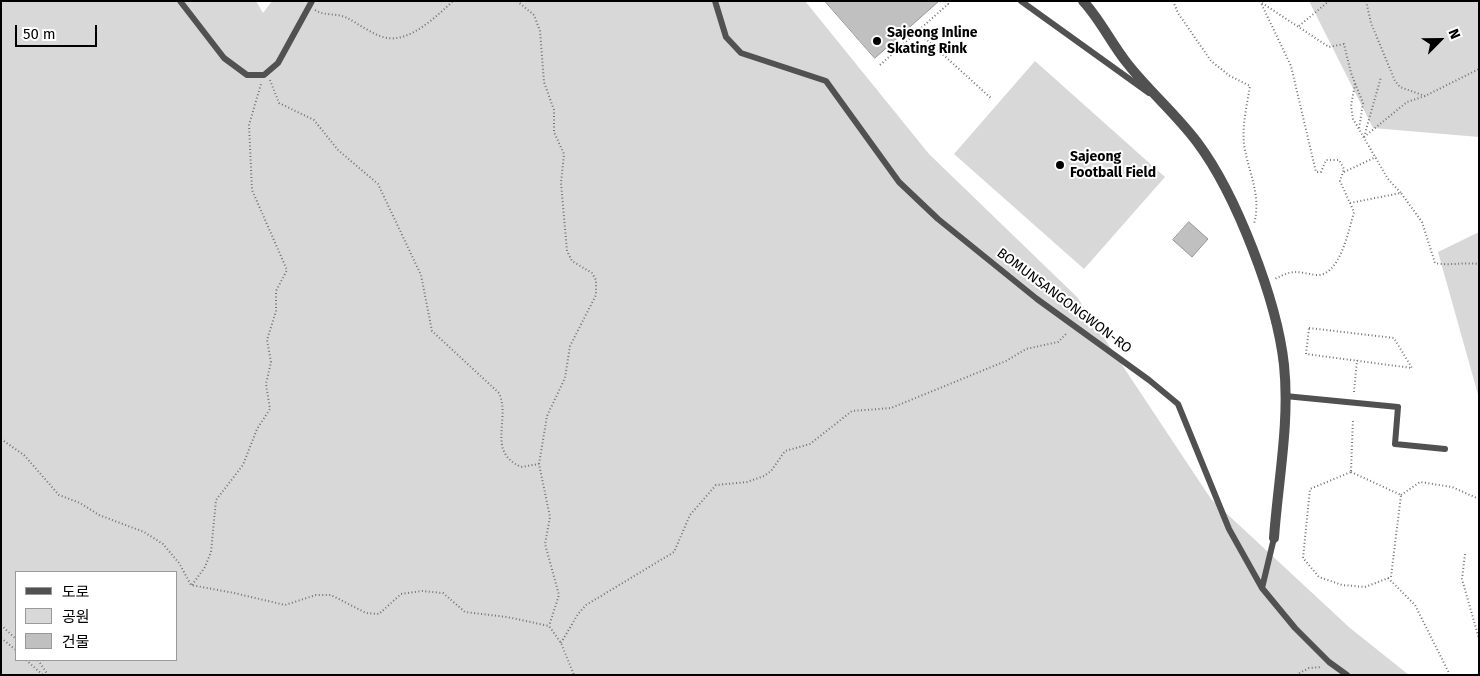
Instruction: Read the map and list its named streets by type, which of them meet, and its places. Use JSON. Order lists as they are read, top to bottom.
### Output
{
  "streets": {
    "lane": ["BOMUNSANGONGWON-RO"]
  },
  "places": ["Sajeong Inline Skating Rink", "Sajeong Football Field"],
  "legend": ["도로", "공원", "건물"],
  "scale_bar": "50 m",
  "north": "top right"
}
